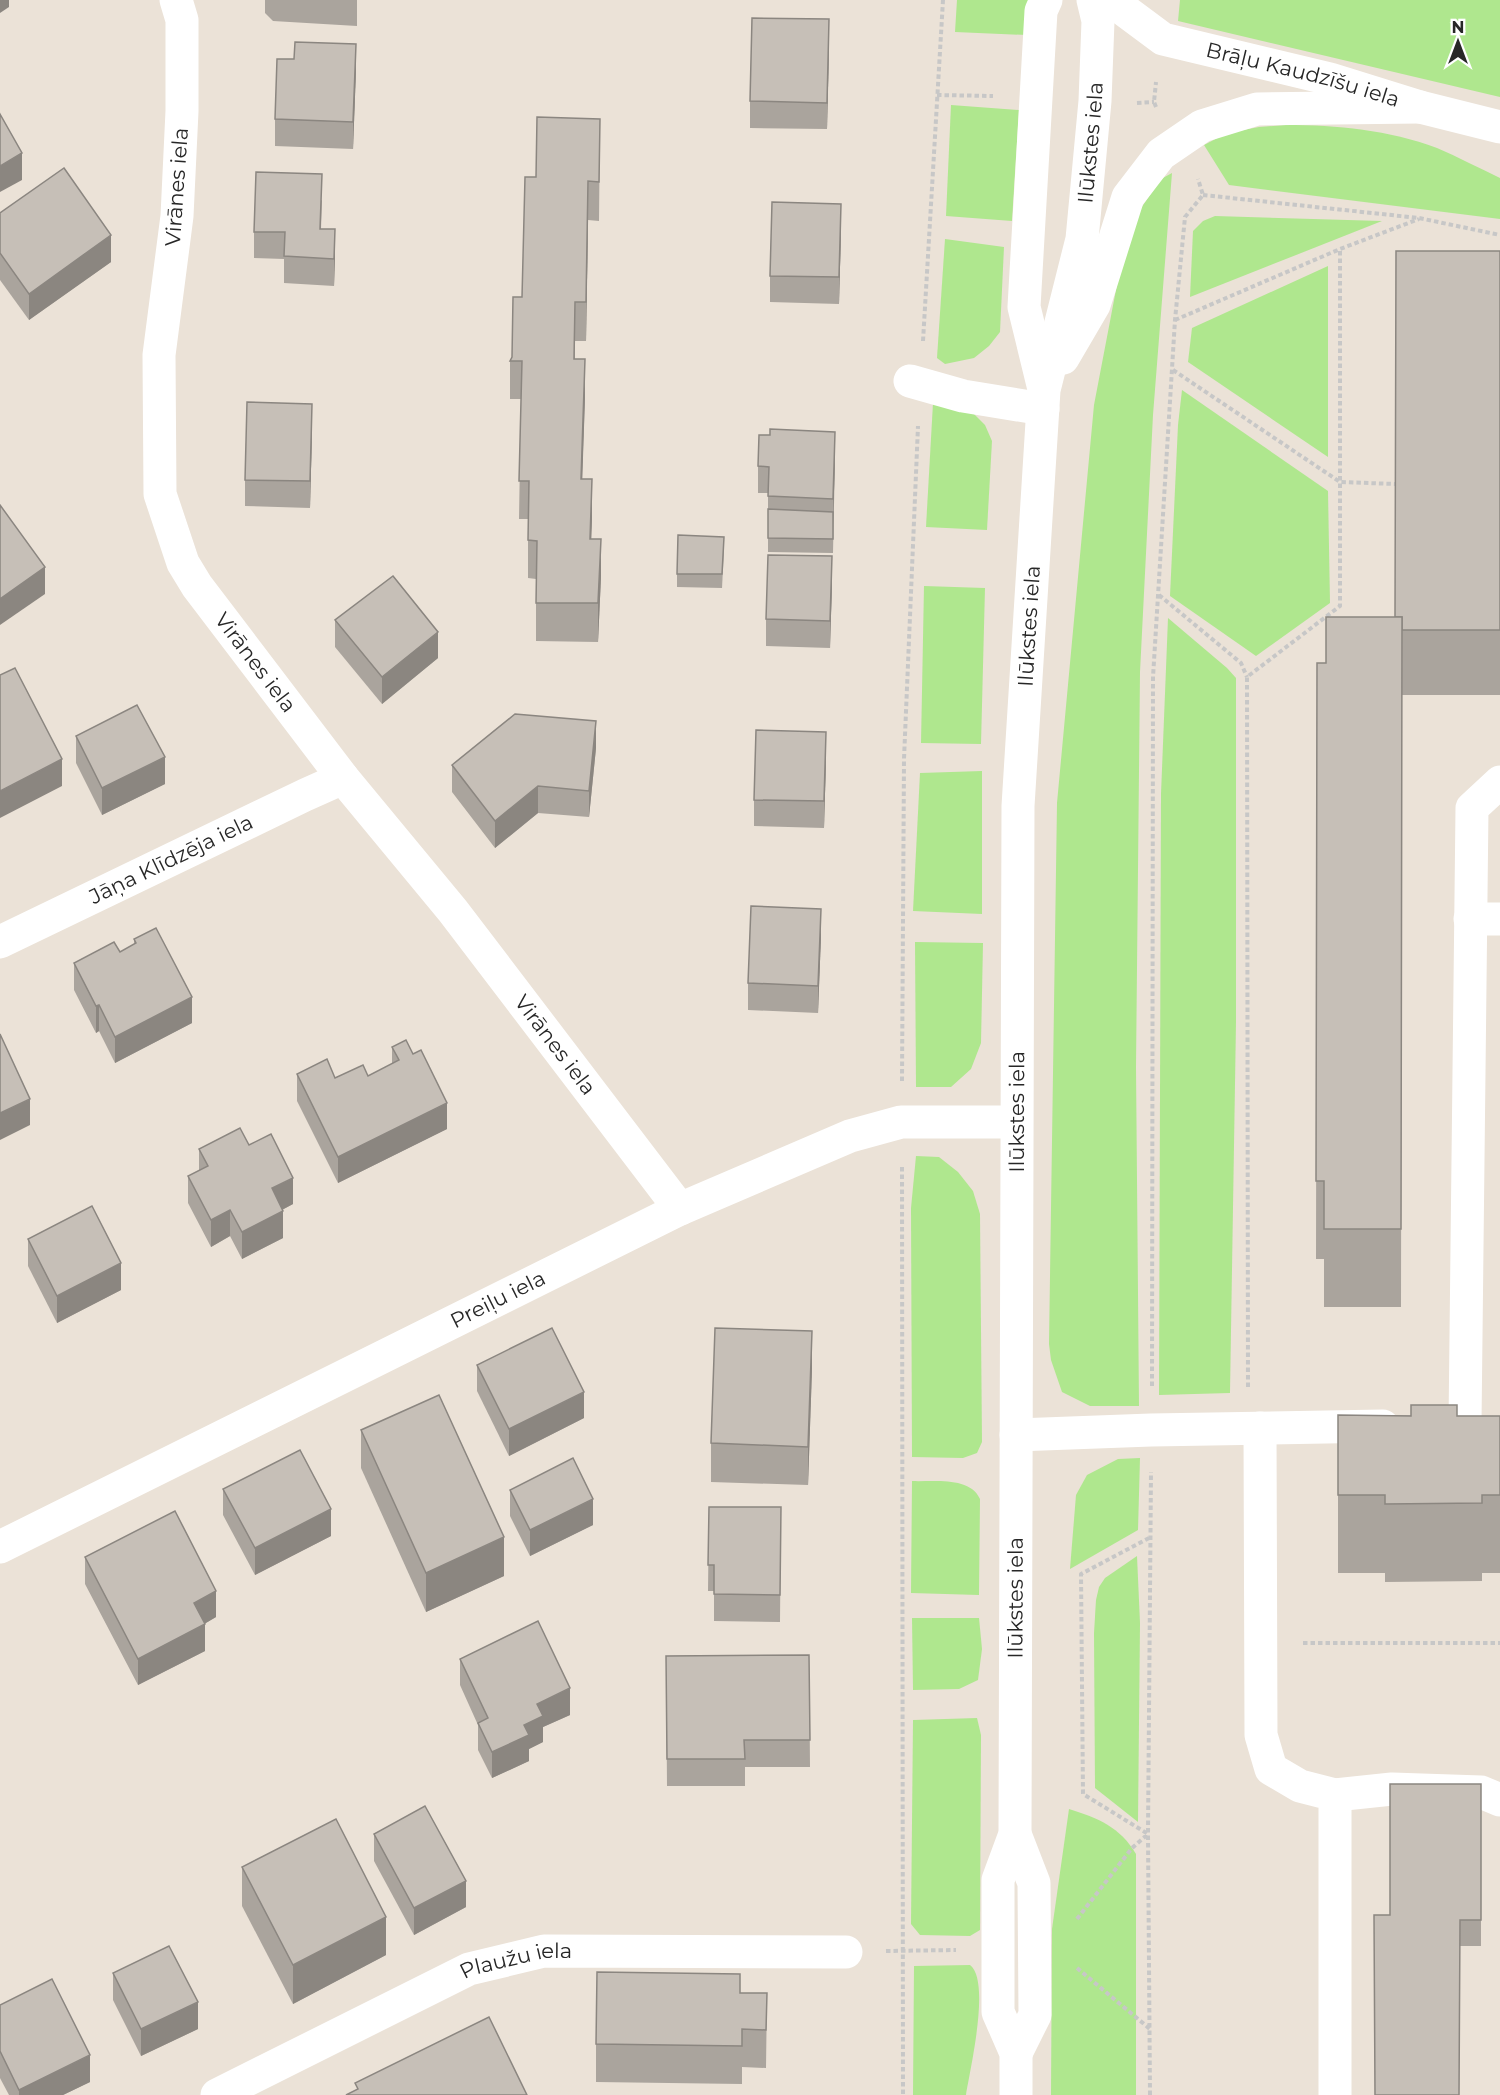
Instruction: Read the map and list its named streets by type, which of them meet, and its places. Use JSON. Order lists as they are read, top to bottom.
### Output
{
  "streets": {
    "street": [
      "Brāļu Kaudzīšu iela",
      "Ilūkstes iela",
      "Virānes iela",
      "Jāņa Klīdzēja iela",
      "Preiļu iela",
      "Plaužu iela"
    ]
  },
  "crossings": [
    ["Ilūkstes iela", "Preiļu iela"],
    ["Virānes iela", "Jāņa Klīdzēja iela"],
    ["Virānes iela", "Preiļu iela"]
  ],
  "north": "top"
}
